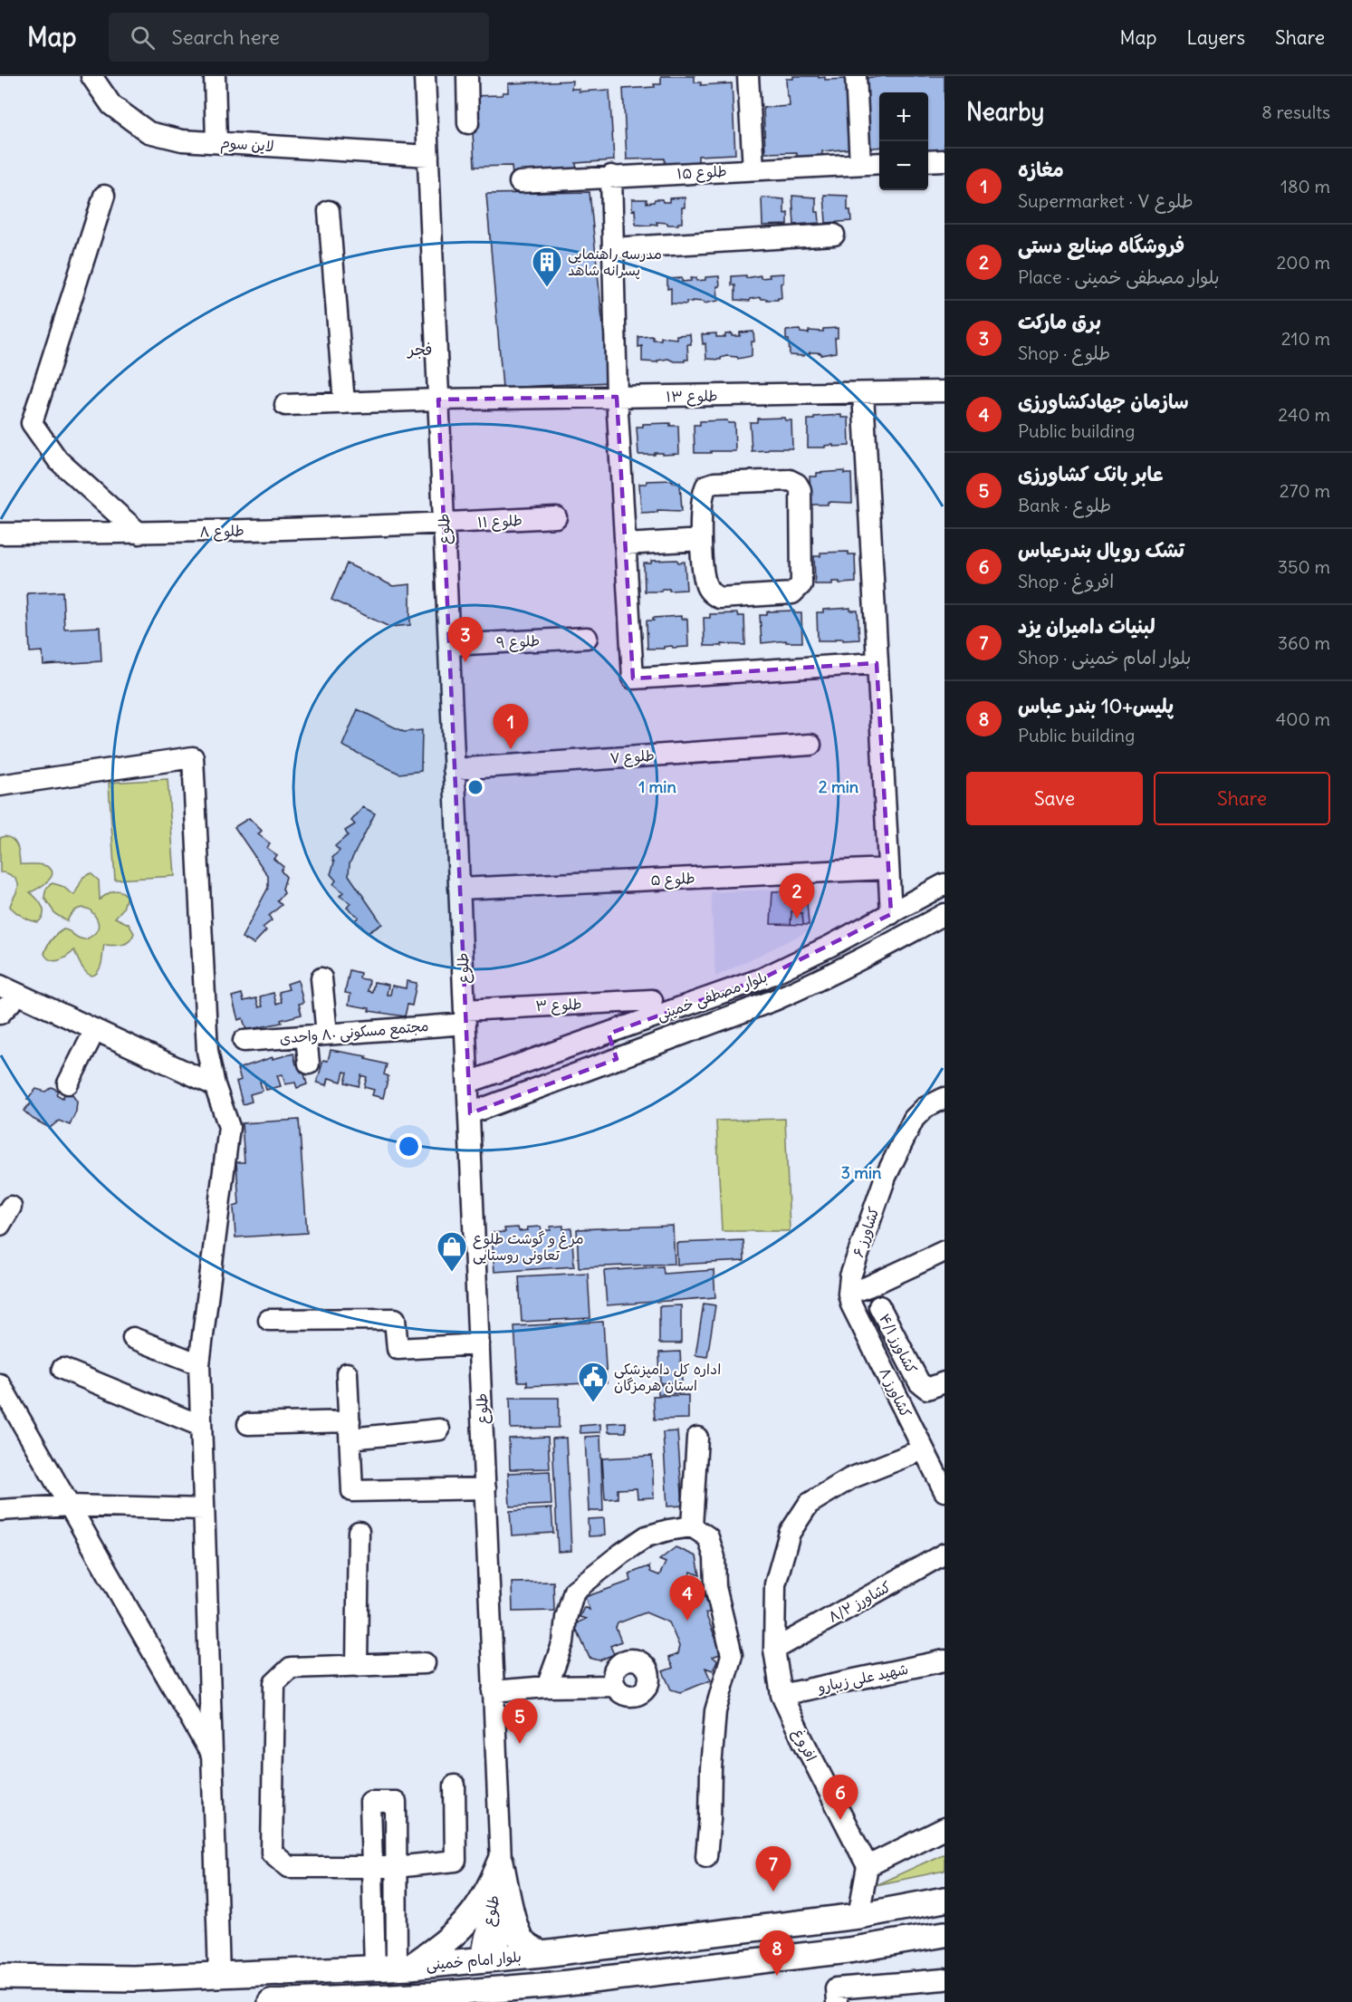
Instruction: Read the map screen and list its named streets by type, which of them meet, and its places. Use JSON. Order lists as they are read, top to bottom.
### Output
{
  "streets": {
    "main road": ["بلوار امام خمینی"],
    "street": [
      "لاین سوم",
      "طلوع ۱۵",
      "طلوع ۱۳",
      "طلوع ۱۱",
      "طلوع",
      "طلوع ۸",
      "طلوع ۹",
      "طلوع ۷",
      "طلوع ۵",
      "بلوار مصطفی خمینی",
      "طلوع ۳",
      "مجتمع مسکونی ۸۰ واحدی",
      "کشاورز ۶",
      "کشاورز ۴/۱",
      "کشاورز ۸",
      "کشاورز ۸/۲",
      "شهید علی زیبارو",
      "افروغ"
    ]
  },
  "crossings": [
    ["لاین سوم", "طلوع"],
    ["طلوع ۱۳", "طلوع"],
    ["طلوع ۱۱", "طلوع"],
    ["طلوع ۱۱", "طلوع ۸"],
    ["طلوع", "طلوع ۸"],
    ["طلوع", "طلوع ۹"],
    ["طلوع", "طلوع ۷"],
    ["طلوع", "طلوع ۵"],
    ["طلوع", "بلوار مصطفی خمینی"],
    ["طلوع", "طلوع ۳"],
    ["طلوع", "مجتمع مسکونی ۸۰ واحدی"],
    ["طلوع", "بلوار امام خمینی"],
    ["طلوع ۳", "مجتمع مسکونی ۸۰ واحدی"],
    ["کشاورز ۶", "کشاورز ۸"],
    ["کشاورز ۸", "افروغ"],
    ["کشاورز ۸/۲", "افروغ"],
    ["شهید علی زیبارو", "افروغ"]
  ],
  "districts": ["فجر"],
  "places": {
    "building": ["مدرسه راهنمایی پسرانه شاهد"],
    "shop": ["مرغ و گوشت طلوع تعاونی روستایی"],
    "public building": ["اداره کل دامپزشکی استان هرمزگان"]
  },
  "page": {
    "header": "Map",
    "search": "Search here",
    "nav": ["Map", "Layers", "Share"],
    "heading": ["Nearby", "8 results"],
    "map_buttons": ["+", "−"],
    "list": [
      {
        "mark": "1",
        "name": "مغازه",
        "note": "Supermarket · طلوع ۷",
        "value": "180 m"
      },
      {
        "mark": "2",
        "name": "فروشگاه صنایع دستی",
        "note": "Place · بلوار مصطفی خمینی",
        "value": "200 m"
      },
      {
        "mark": "3",
        "name": "برق مارکت",
        "note": "Shop · طلوع",
        "value": "210 m"
      },
      {
        "mark": "4",
        "name": "سازمان جهادکشاورزی",
        "note": "Public building",
        "value": "240 m"
      },
      {
        "mark": "5",
        "name": "عابر بانک کشاورزی",
        "note": "Bank · طلوع",
        "value": "270 m"
      },
      {
        "mark": "6",
        "name": "تشک رویال بندرعباس",
        "note": "Shop · افروغ",
        "value": "350 m"
      },
      {
        "mark": "7",
        "name": "لبنیات دامیران یزد",
        "note": "Shop · بلوار امام خمینی",
        "value": "360 m"
      },
      {
        "mark": "8",
        "name": "پليس+10 بندر عباس",
        "note": "Public building",
        "value": "400 m"
      }
    ],
    "pins": [
      "3",
      "1",
      "2",
      "4",
      "5",
      "6",
      "7",
      "8"
    ],
    "buttons": ["Save", "Share"]
  },
  "rings": ["1 min", "2 min", "3 min"]
}
